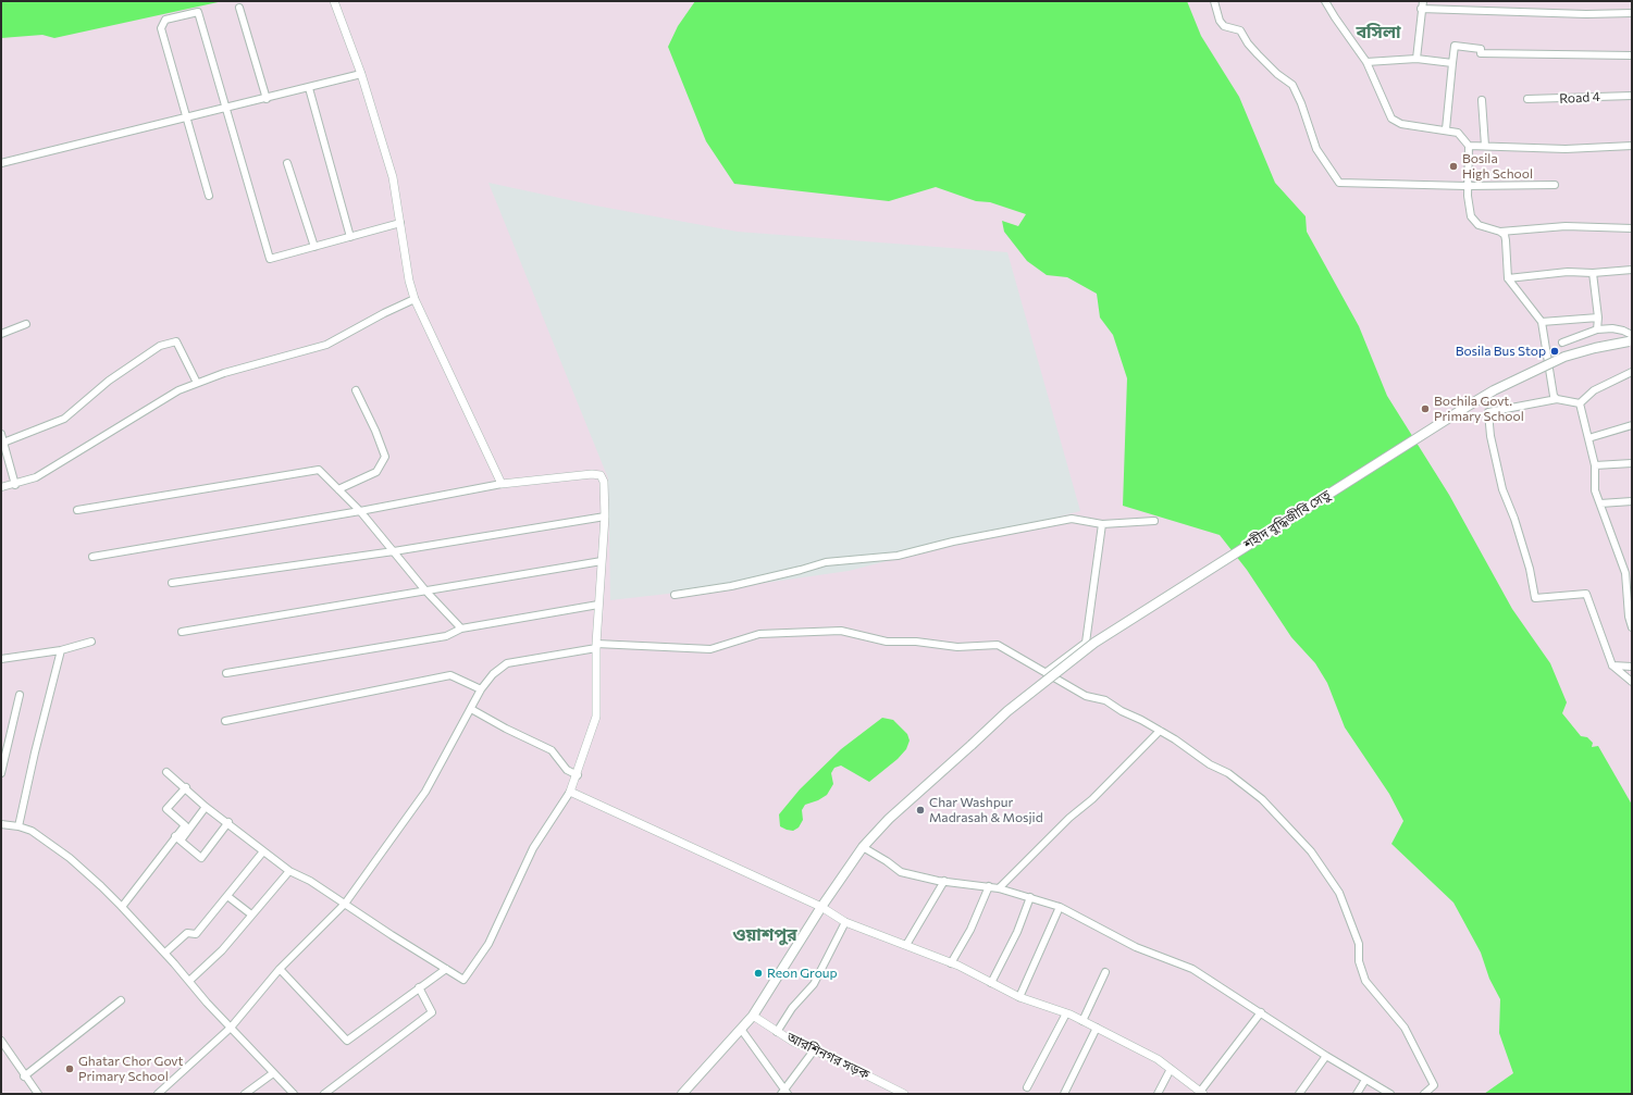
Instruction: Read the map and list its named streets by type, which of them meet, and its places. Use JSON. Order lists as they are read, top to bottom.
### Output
{
  "streets": {
    "main road": ["শহীদ বুদ্ধিজীবি সেতু"],
    "street": ["Road 4", "আরশিনগর সড়ক"]
  },
  "crossings": [
    ["শহীদ বুদ্ধিজীবি সেতু", "আরশিনগর সড়ক"]
  ],
  "districts": ["বসিলা", "ওয়াশপুর"],
  "places": [
    "Bosila High School",
    "Bosila Bus Stop",
    "Bochila Govt. Primary School",
    "Char Washpur Madrasah & Mosjid",
    "Reon Group",
    "Ghatar Chor Govt Primary School"
  ]
}
